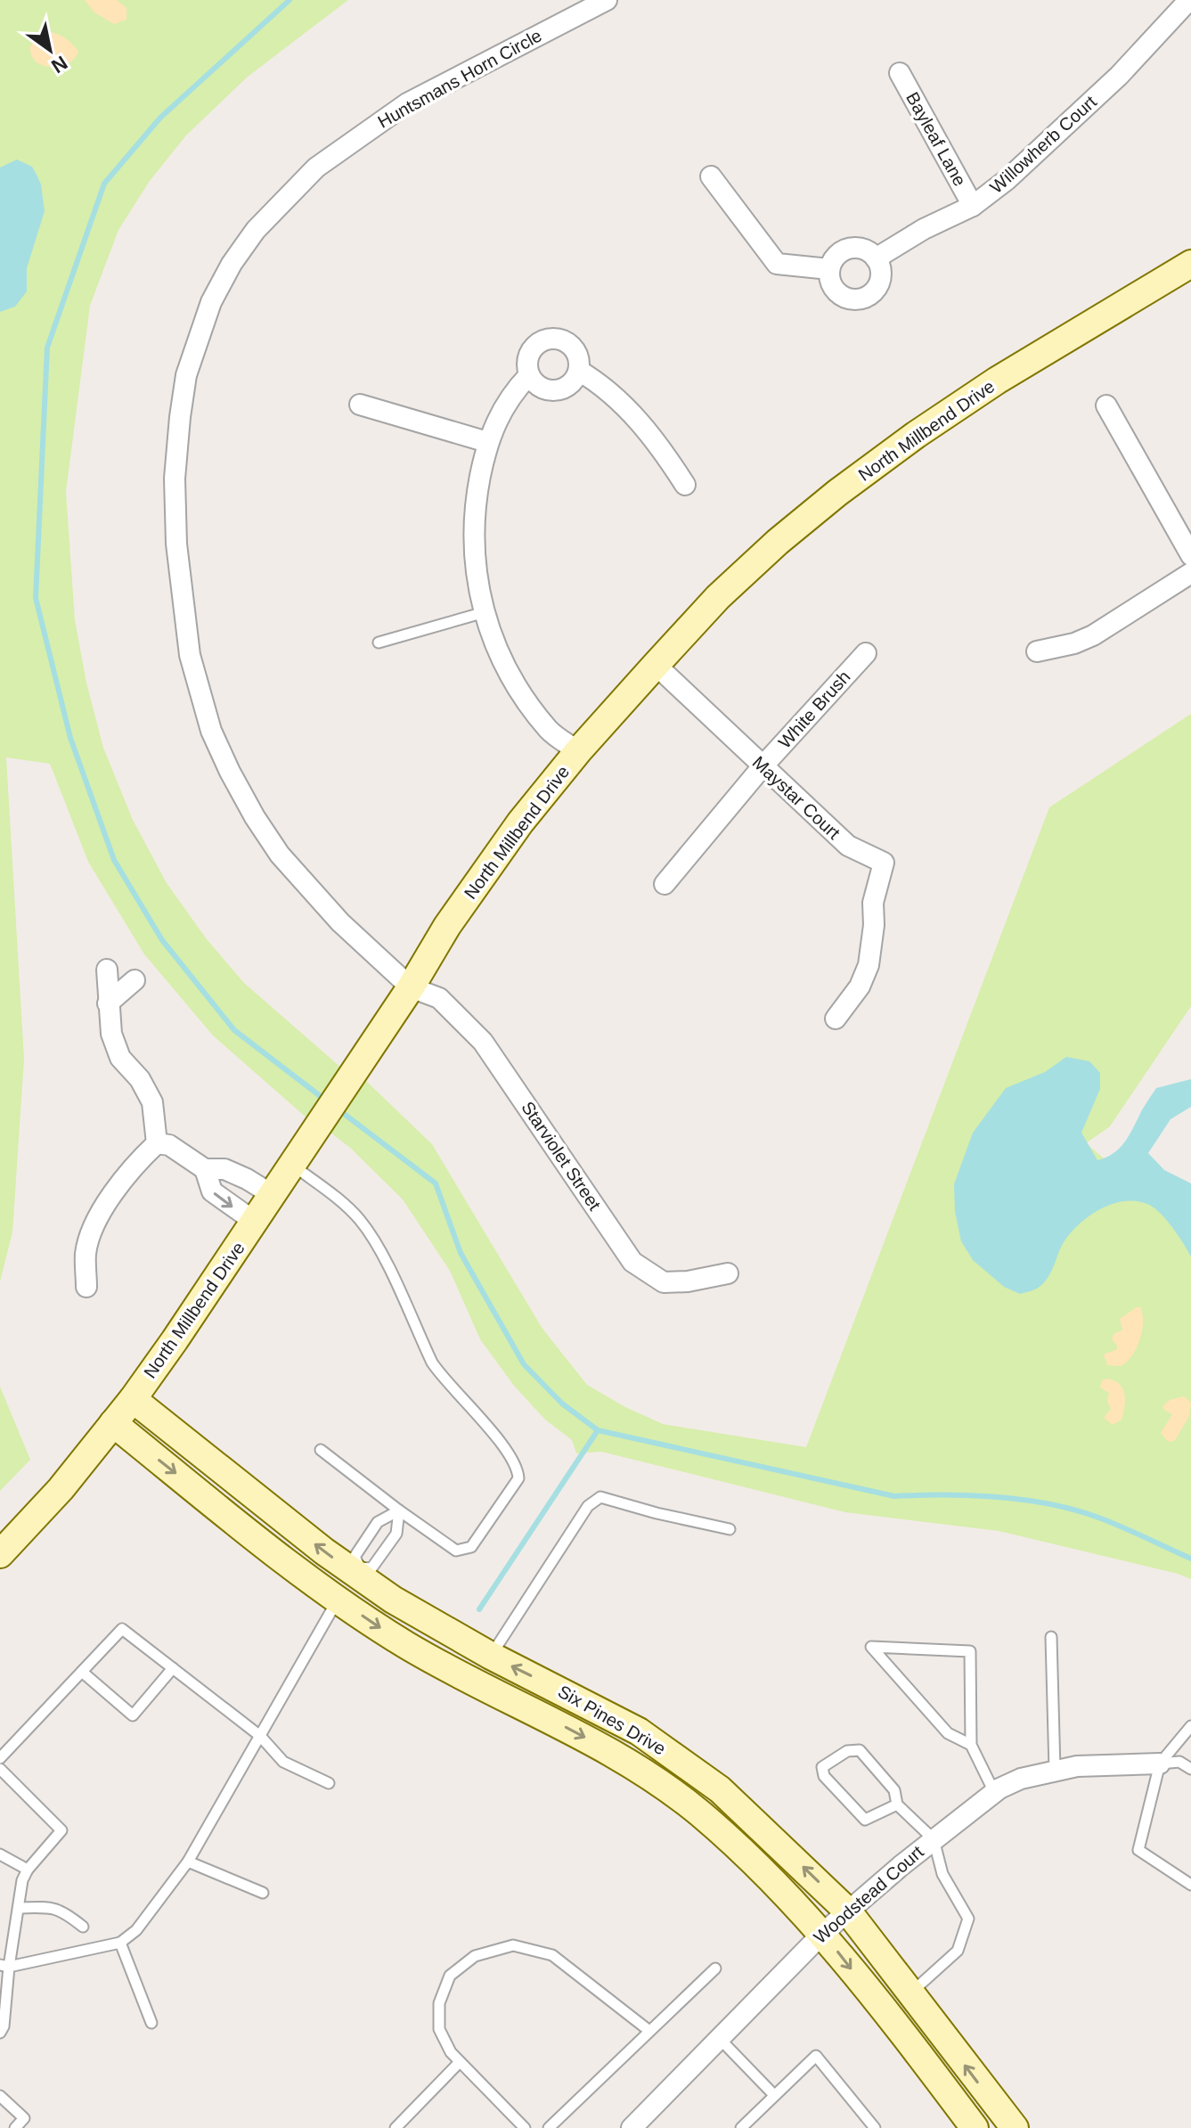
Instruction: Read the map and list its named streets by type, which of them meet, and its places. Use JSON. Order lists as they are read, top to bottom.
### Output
{
  "streets": {
    "street": [
      "Huntsmans Horn Circle",
      "Bayleaf Lane",
      "Willowherb Court",
      "North Millbend Drive",
      "White Brush",
      "Maystar Court",
      "Starviolet Street",
      "Six Pines Drive",
      "Woodstead Court"
    ]
  },
  "crossings": [
    ["Huntsmans Horn Circle", "North Millbend Drive"],
    ["Huntsmans Horn Circle", "Starviolet Street"],
    ["Bayleaf Lane", "Willowherb Court"],
    ["North Millbend Drive", "Maystar Court"],
    ["North Millbend Drive", "Starviolet Street"],
    ["North Millbend Drive", "Six Pines Drive"],
    ["White Brush", "Maystar Court"],
    ["Six Pines Drive", "Woodstead Court"]
  ],
  "north": "bottom right"
}
